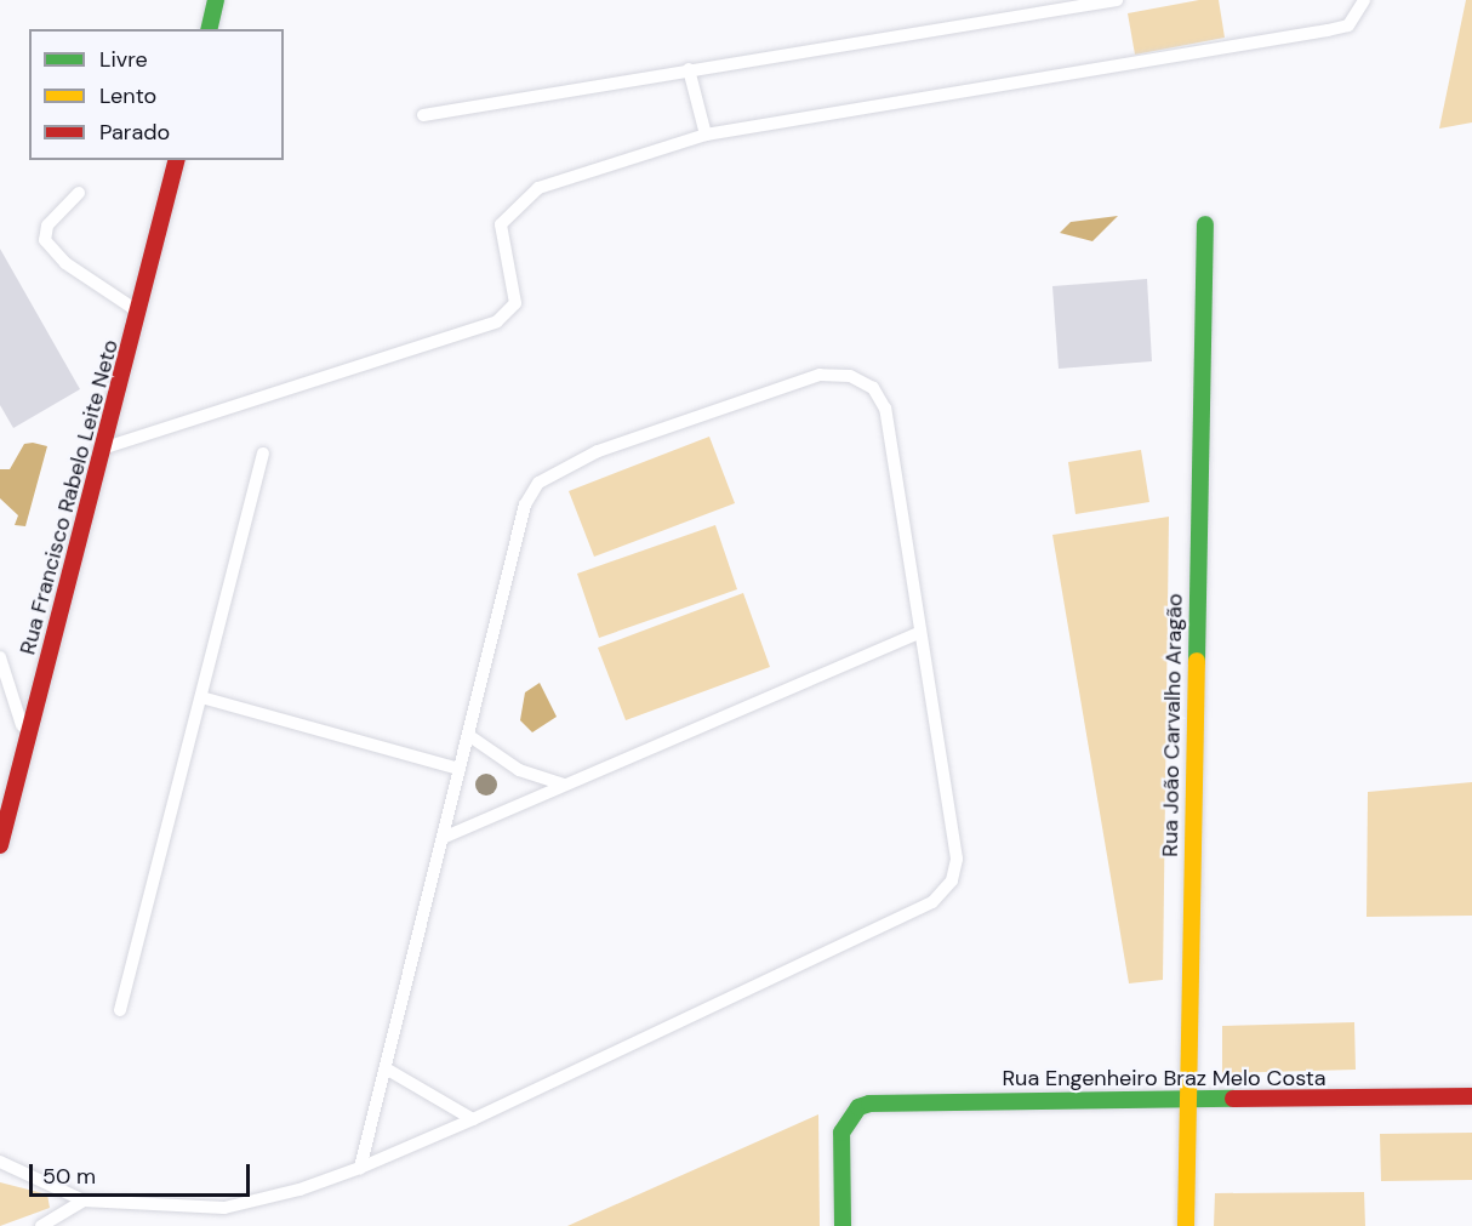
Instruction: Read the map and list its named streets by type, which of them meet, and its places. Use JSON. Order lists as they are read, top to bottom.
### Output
{
  "streets": {
    "street": ["Rua Francisco Rabelo Leite Neto", "Rua João Carvalho Aragão", "Rua Engenheiro Braz Melo Costa"]
  },
  "crossings": [
    ["Rua João Carvalho Aragão", "Rua Engenheiro Braz Melo Costa"]
  ],
  "legend": ["Livre", "Lento", "Parado"],
  "scale_bar": "50 m"
}
